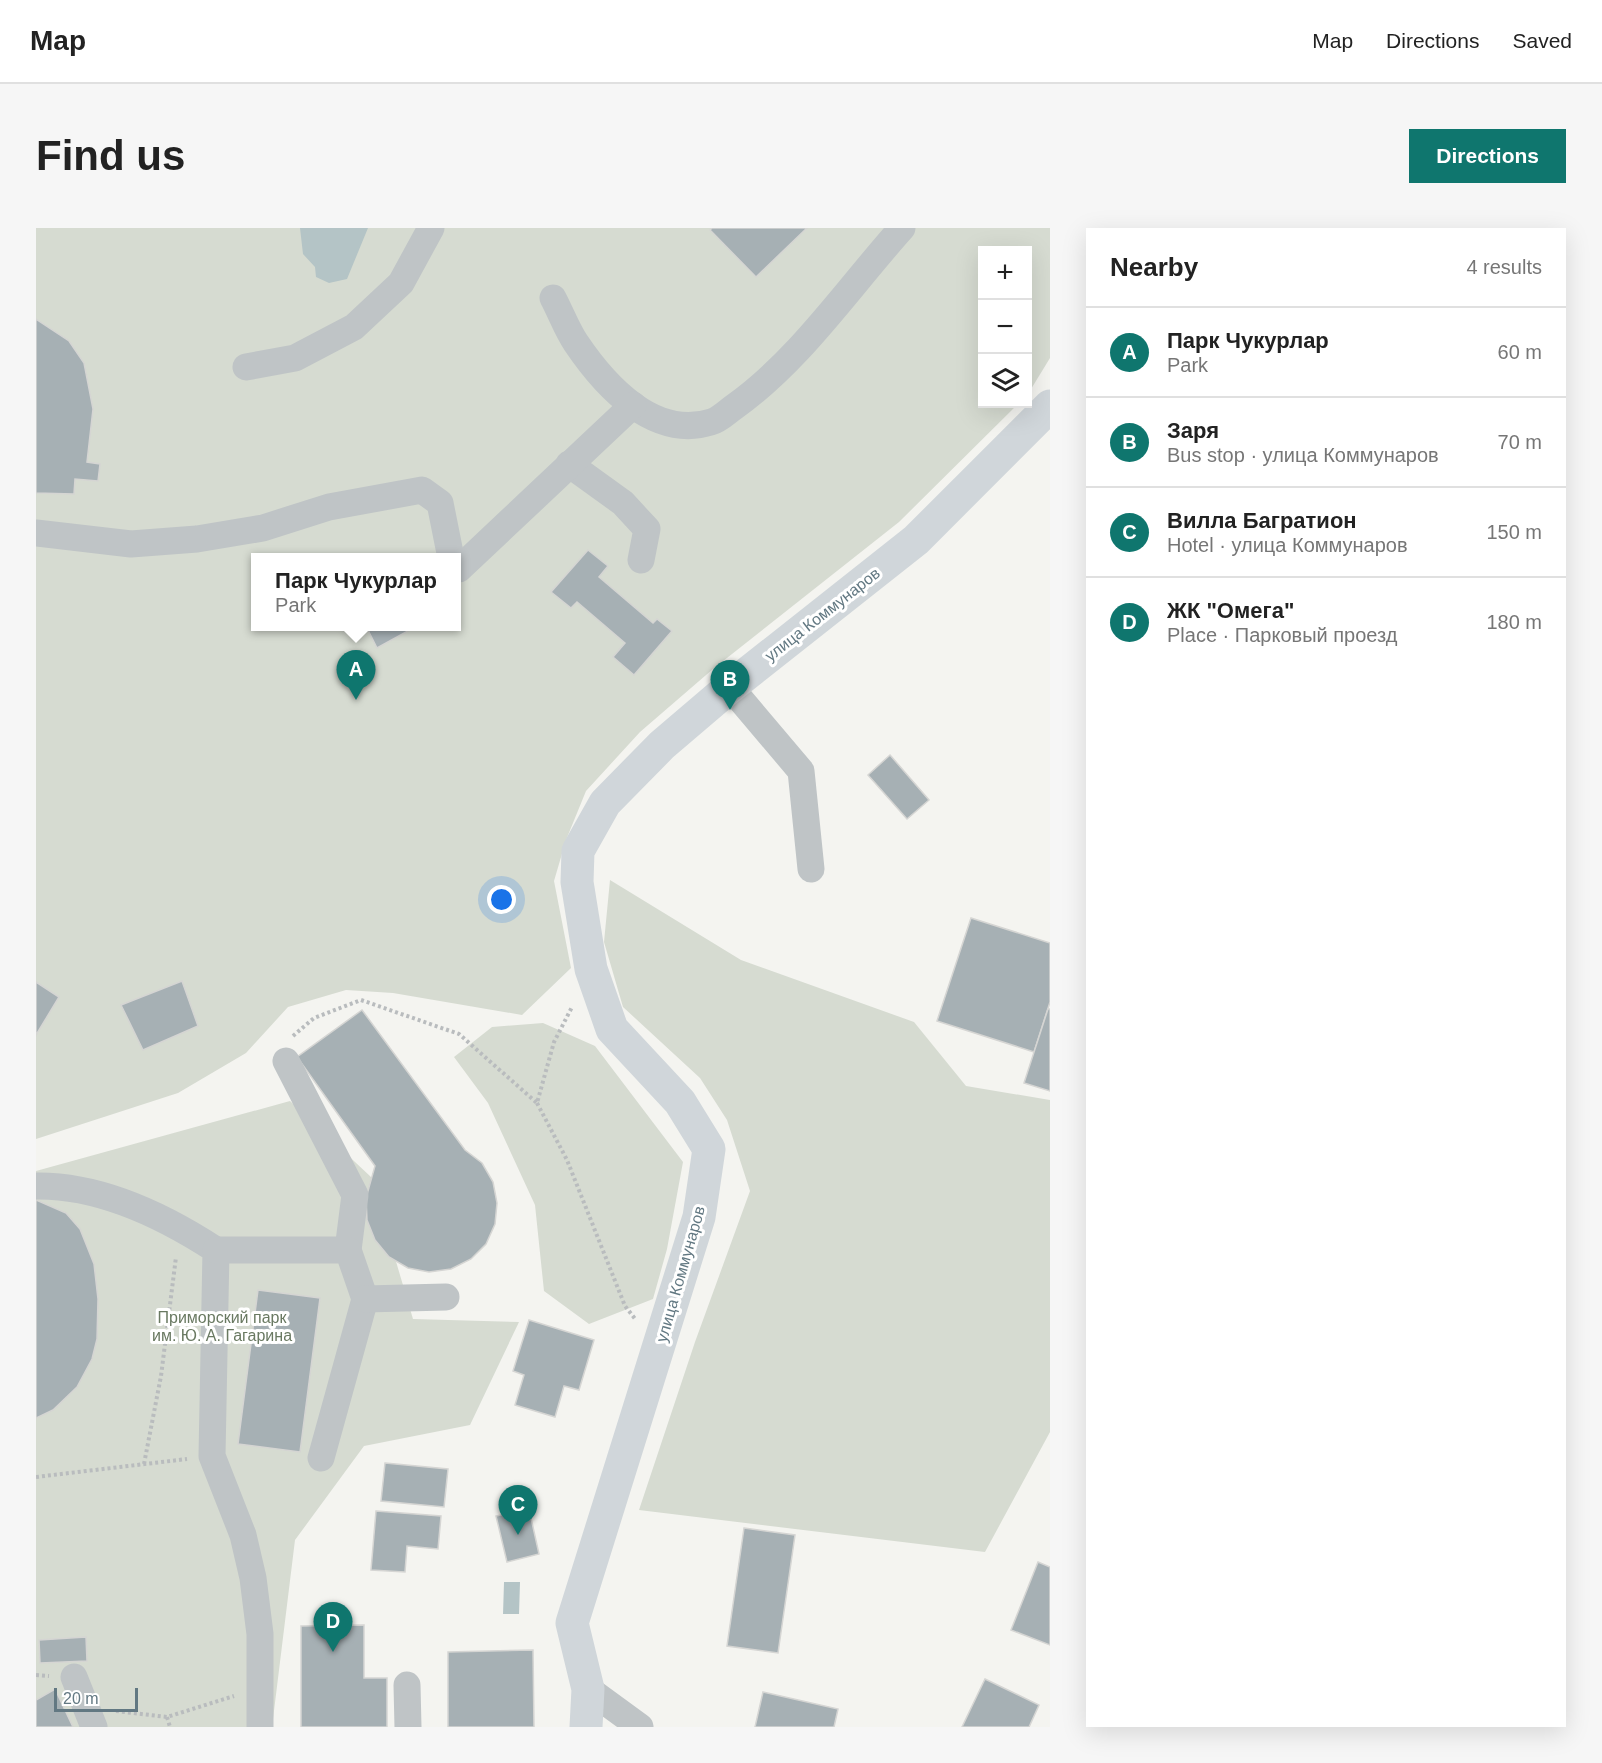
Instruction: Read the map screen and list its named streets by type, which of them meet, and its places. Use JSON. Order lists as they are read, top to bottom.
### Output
{
  "streets": {
    "main road": ["улица Коммунаров"]
  },
  "parks": ["Приморский парк им. Ю. А. Гагарина"],
  "scale_bar": "20 m",
  "page": {
    "header": "Map",
    "nav": ["Map", "Directions", "Saved"],
    "buttons": "Directions",
    "title": "Find us",
    "heading": ["Nearby", "4 results"],
    "map_buttons": ["+", "−"],
    "list": [
      {
        "mark": "A",
        "name": "Парк Чукурлар",
        "note": "Park",
        "value": "60 m"
      },
      {
        "mark": "B",
        "name": "Заря",
        "note": "Bus stop · улица Коммунаров",
        "value": "70 m"
      },
      {
        "mark": "C",
        "name": "Вилла Багратион",
        "note": "Hotel · улица Коммунаров",
        "value": "150 m"
      },
      {
        "mark": "D",
        "name": "ЖК \"Омега\"",
        "note": "Place · Парковый проезд",
        "value": "180 m"
      }
    ],
    "popup": ["Парк Чукурлар", "Park"],
    "pins": [
      "A",
      "B",
      "C",
      "D"
    ],
    "scale": "20 m"
  }
}
